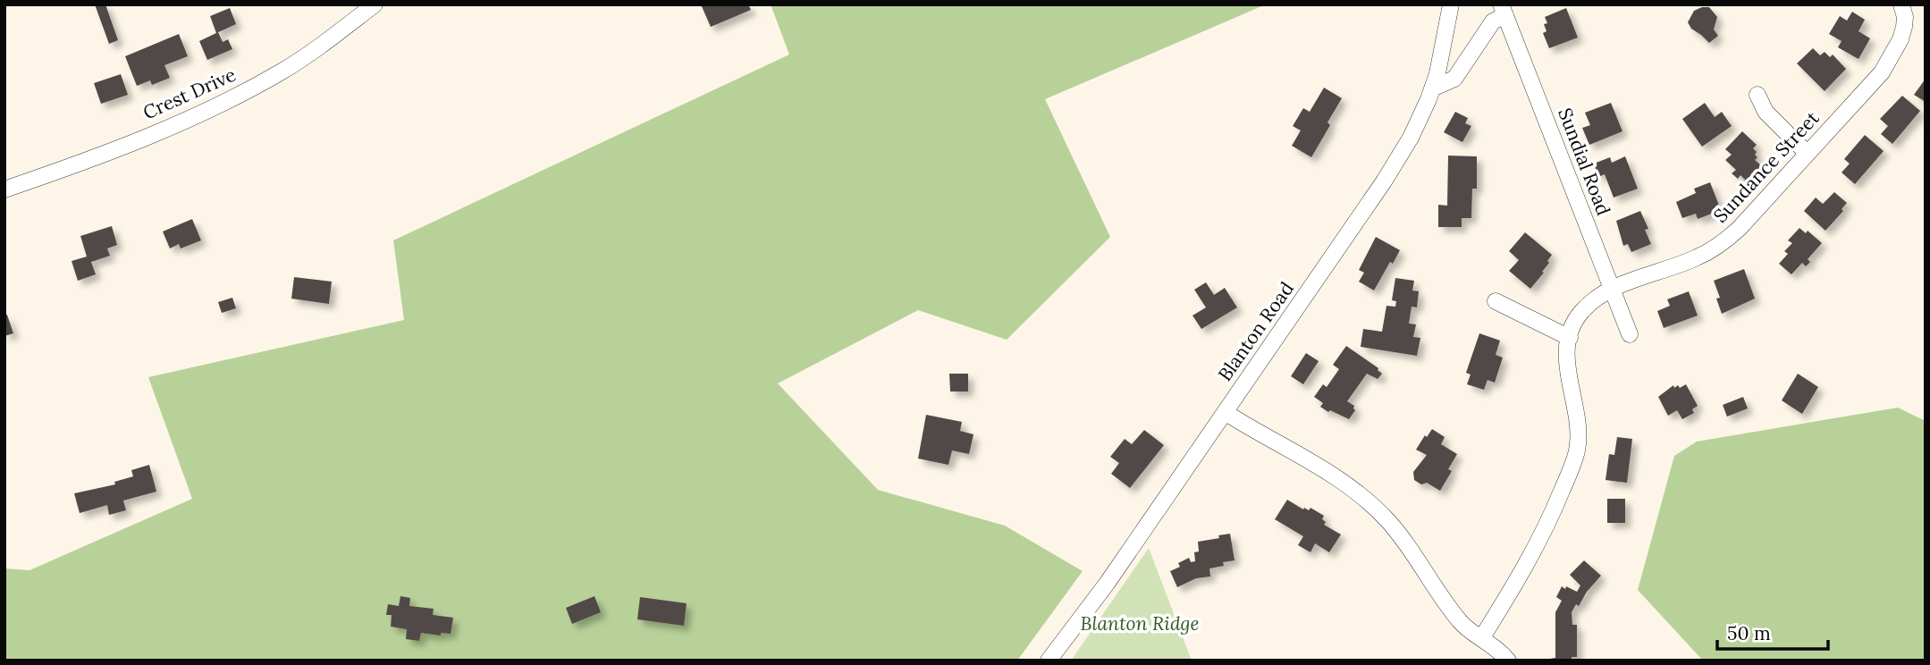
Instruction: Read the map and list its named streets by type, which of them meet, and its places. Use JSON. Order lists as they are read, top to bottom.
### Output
{
  "streets": {
    "street": [
      "Crest Drive",
      "Sundial Road",
      "Sundance Street",
      "Blanton Road"
    ]
  },
  "crossings": [
    ["Sundial Road", "Sundance Street"]
  ],
  "parks": ["Blanton Ridge"],
  "scale_bar": "50 m"
}
